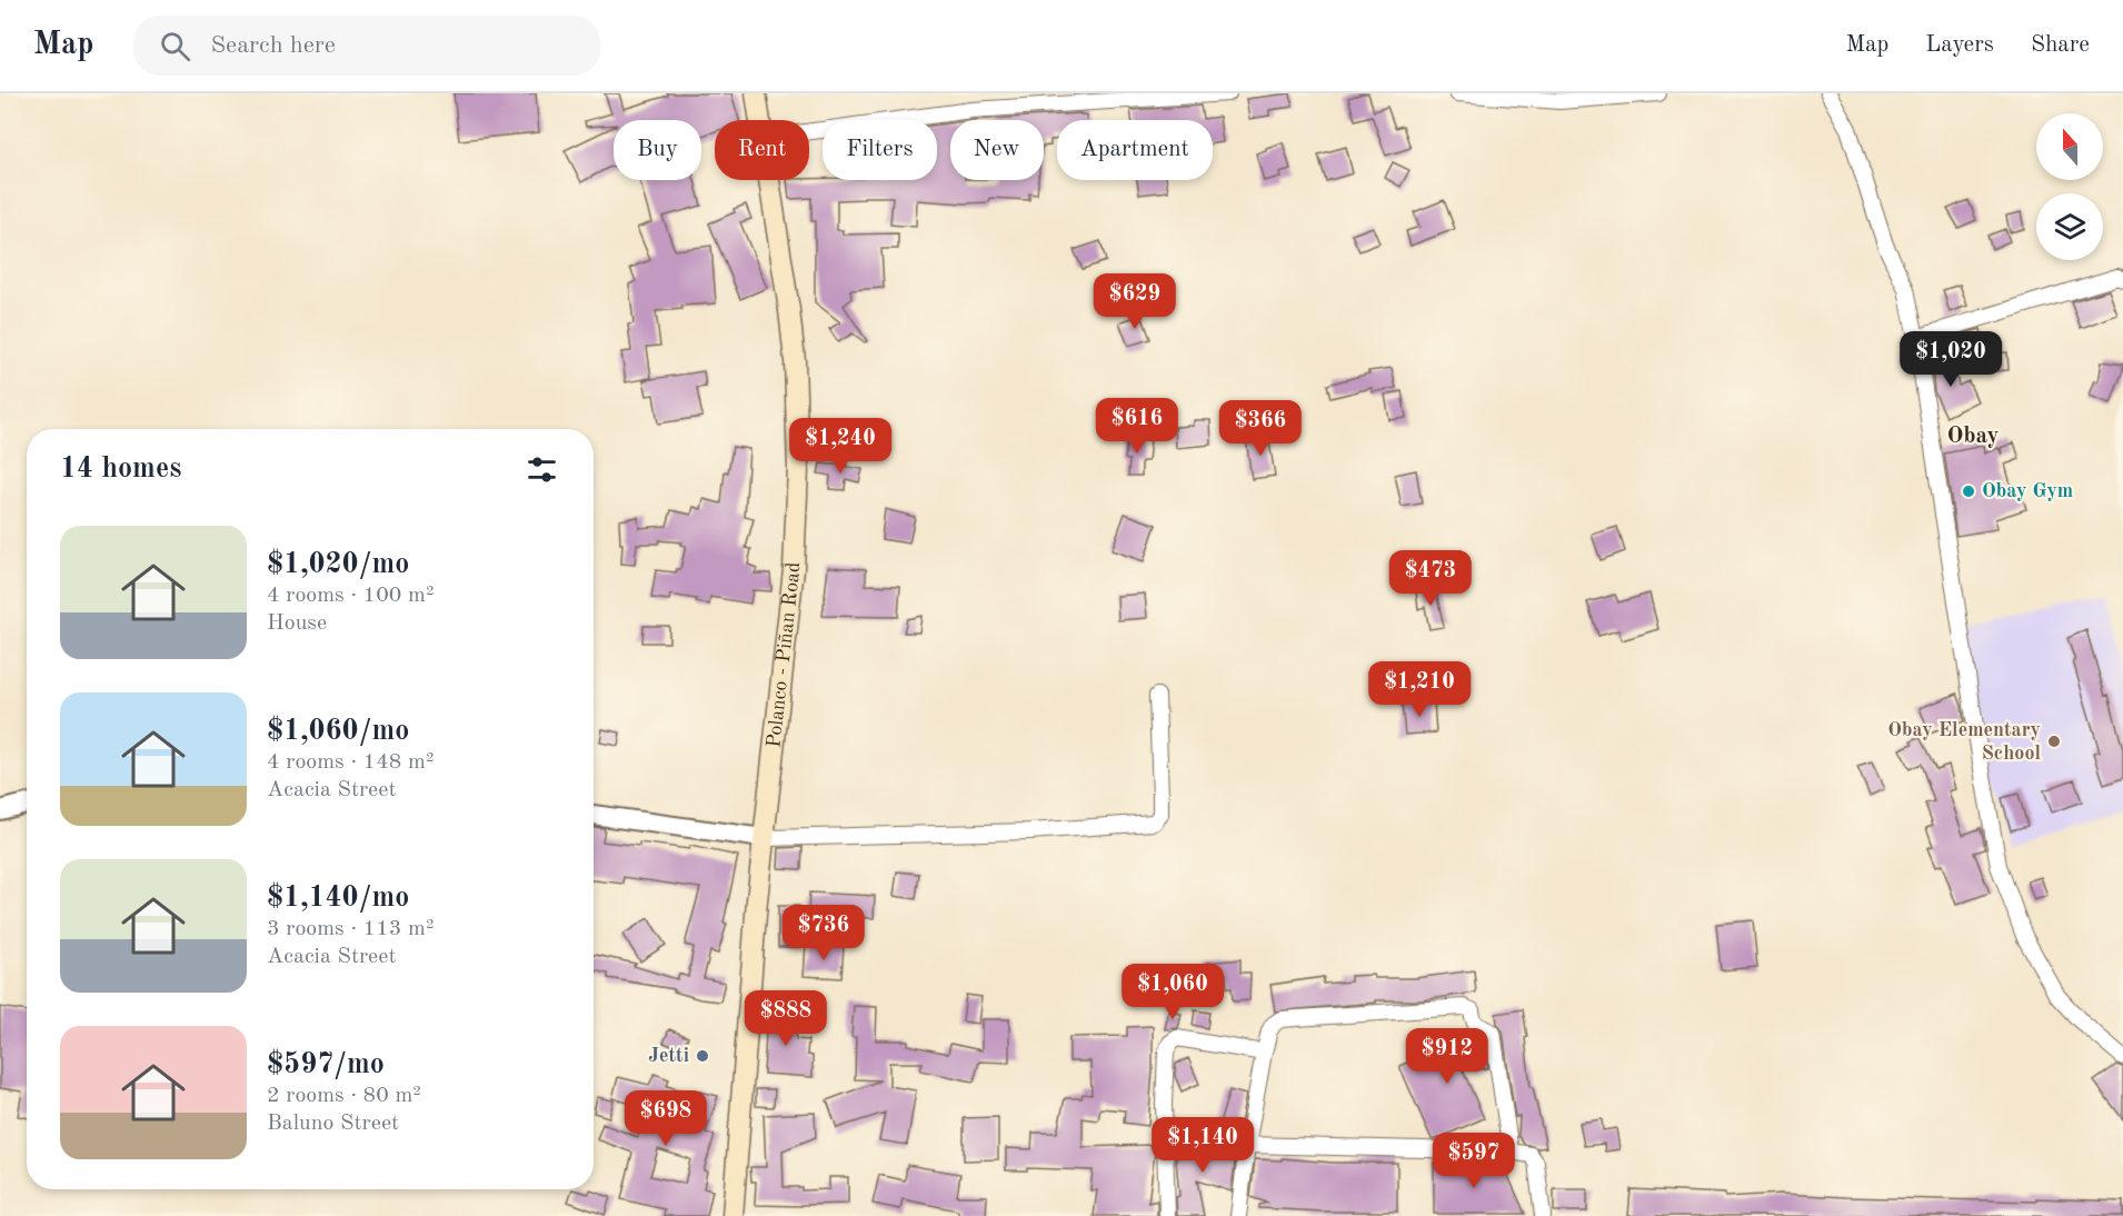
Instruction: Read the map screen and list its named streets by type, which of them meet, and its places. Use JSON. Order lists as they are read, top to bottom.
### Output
{
  "streets": {
    "main road": ["Polanco - Piñan Road"]
  },
  "districts": ["Obay"],
  "places": ["Obay Gym", "Obay Elementary School", "Jetti"],
  "north": "top",
  "page": {
    "header": "Map",
    "search": "Search here",
    "nav": ["Map", "Layers", "Share"],
    "chip": [
      "Buy",
      "Rent",
      "Filters",
      "New",
      "Apartment"
    ],
    "price": [
      "$629",
      "$1,020",
      "$616",
      "$366",
      "$1,240",
      "$473",
      "$1,210",
      "$736",
      "$1,060",
      "$888",
      "$912",
      "$698",
      "$1,140",
      "$597"
    ],
    "heading": "14 homes",
    "list": [
      {
        "name": "$1,020/mo",
        "note": "4 rooms · 100 m² · House"
      },
      {
        "name": "$1,060/mo",
        "note": "4 rooms · 148 m² · Acacia Street"
      },
      {
        "name": "$1,140/mo",
        "note": "3 rooms · 113 m² · Acacia Street"
      },
      {
        "name": "$597/mo",
        "note": "2 rooms · 80 m² · Baluno Street"
      }
    ]
  }
}
